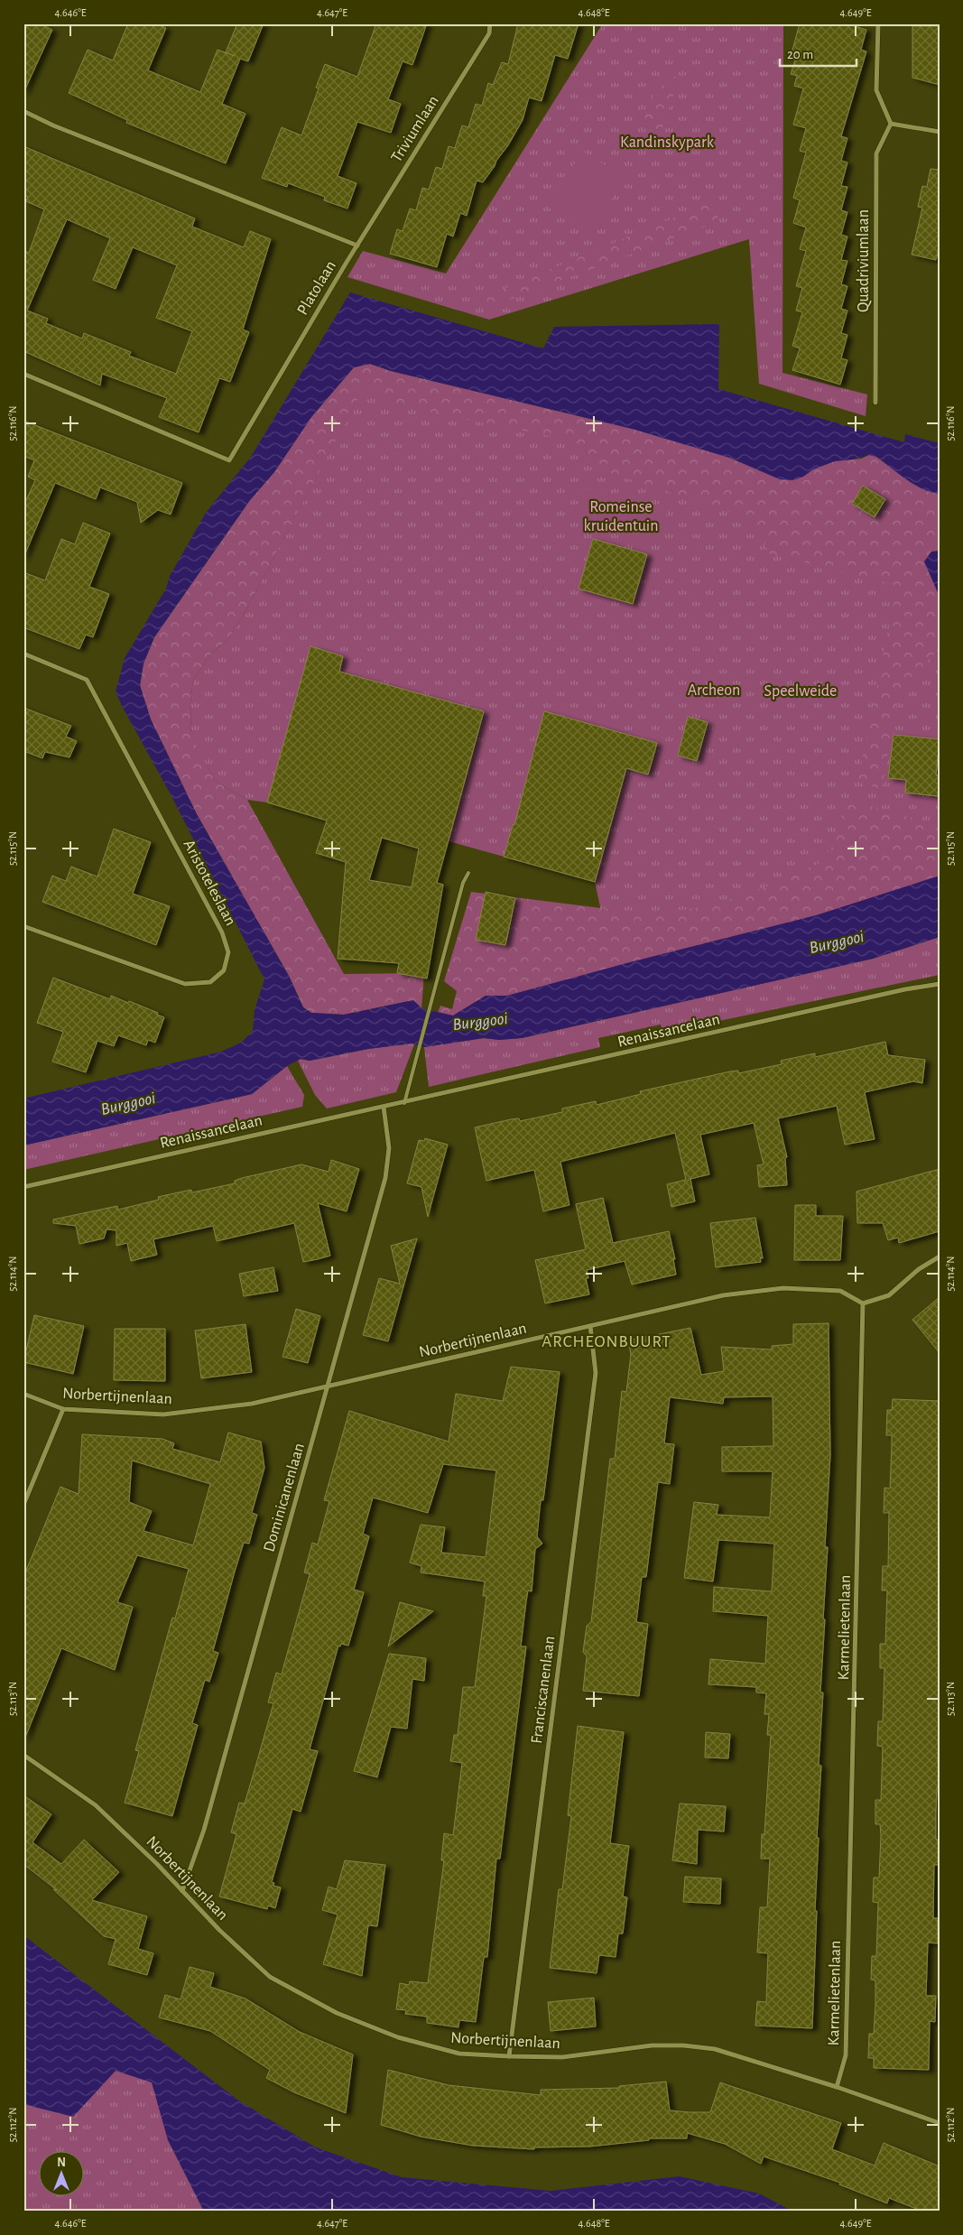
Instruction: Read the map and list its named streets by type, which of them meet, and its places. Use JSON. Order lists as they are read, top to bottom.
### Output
{
  "streets": {
    "street": [
      "Triviumlaan",
      "Quadriviumlaan",
      "Platolaan",
      "Aristoteleslaan",
      "Renaissancelaan",
      "Norbertijnenlaan",
      "Dominicanenlaan",
      "Karmelietenlaan",
      "Franciscanenlaan"
    ]
  },
  "crossings": [
    ["Triviumlaan", "Platolaan"],
    ["Renaissancelaan", "Dominicanenlaan"],
    ["Norbertijnenlaan", "Dominicanenlaan"],
    ["Norbertijnenlaan", "Karmelietenlaan"],
    ["Norbertijnenlaan", "Franciscanenlaan"]
  ],
  "districts": ["ARCHEONBUURT"],
  "water": ["Burggooi"],
  "parks": [
    "Kandinskypark",
    "Romeinse kruidentuin",
    "Archeon",
    "Speelweide"
  ],
  "scale_bar": "20 m",
  "north": "top",
  "coordinates": [
    "4.646°E",
    "4.647°E",
    "4.648°E",
    "4.649°E",
    "52.116°N",
    "52.115°N",
    "52.114°N",
    "52.113°N",
    "52.112°N"
  ]
}
